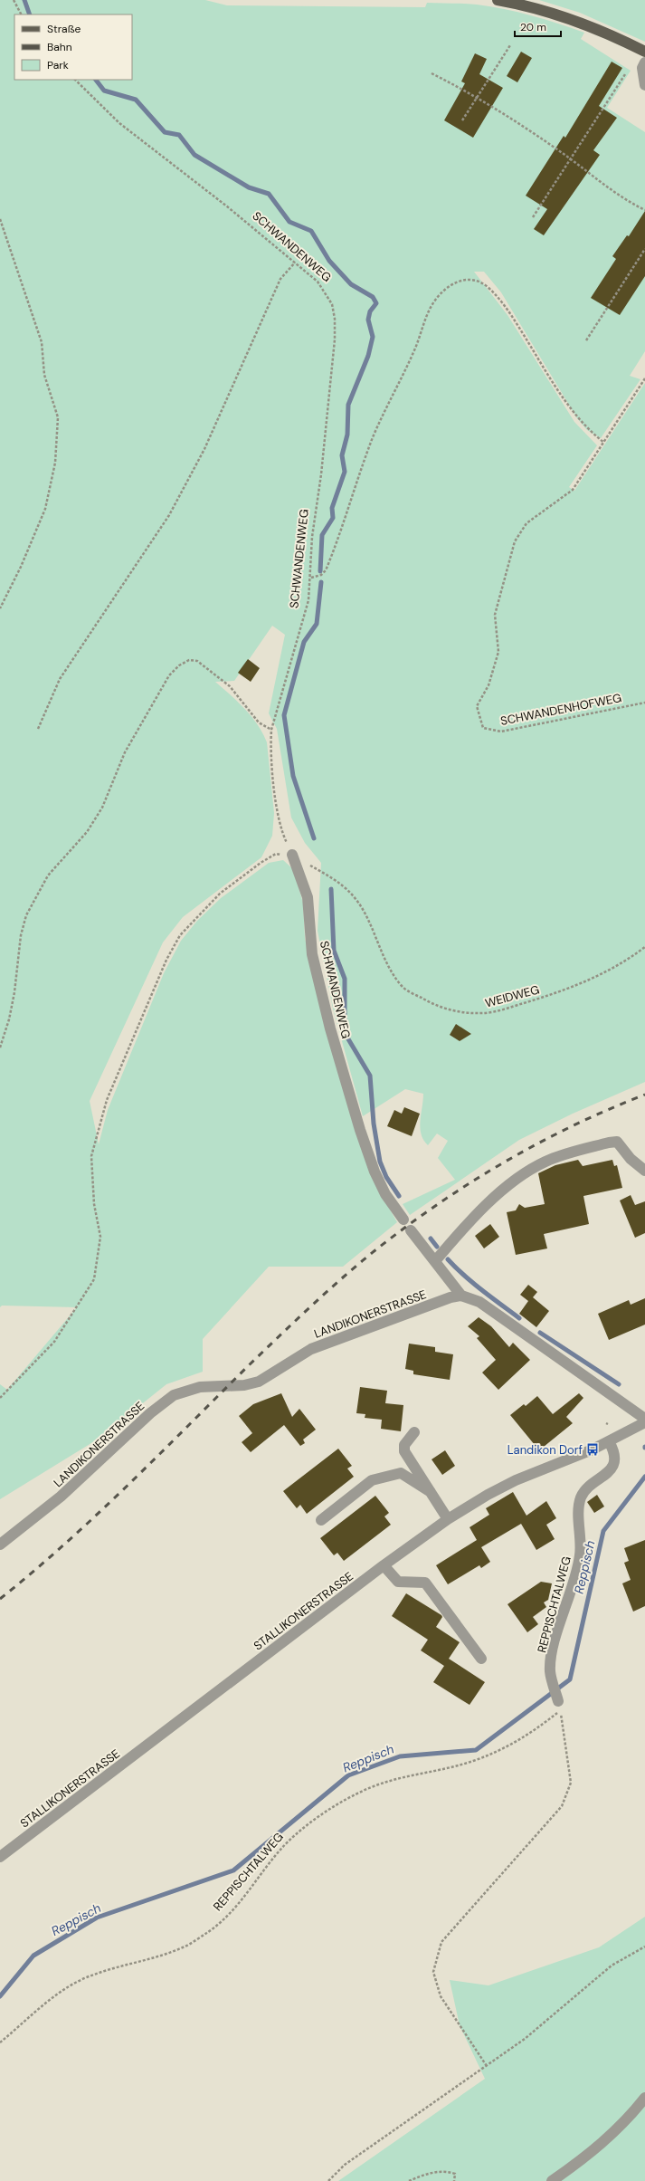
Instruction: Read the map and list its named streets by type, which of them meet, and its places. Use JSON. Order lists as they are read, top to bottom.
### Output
{
  "streets": {
    "street": [
      "SCHWANDENWEG",
      "LANDIKONERSTRASSE",
      "REPPISCHTALWEG",
      "STALLIKONERSTRASSE"
    ],
    "path": ["SCHWANDENHOFWEG", "WEIDWEG"]
  },
  "crossings": [
    ["SCHWANDENWEG", "WEIDWEG"],
    ["REPPISCHTALWEG", "STALLIKONERSTRASSE"]
  ],
  "water": ["Reppisch"],
  "places": {
    "bus stop": ["Landikon Dorf"]
  },
  "legend": ["Straße", "Bahn", "Park"],
  "scale_bar": "20 m"
}
